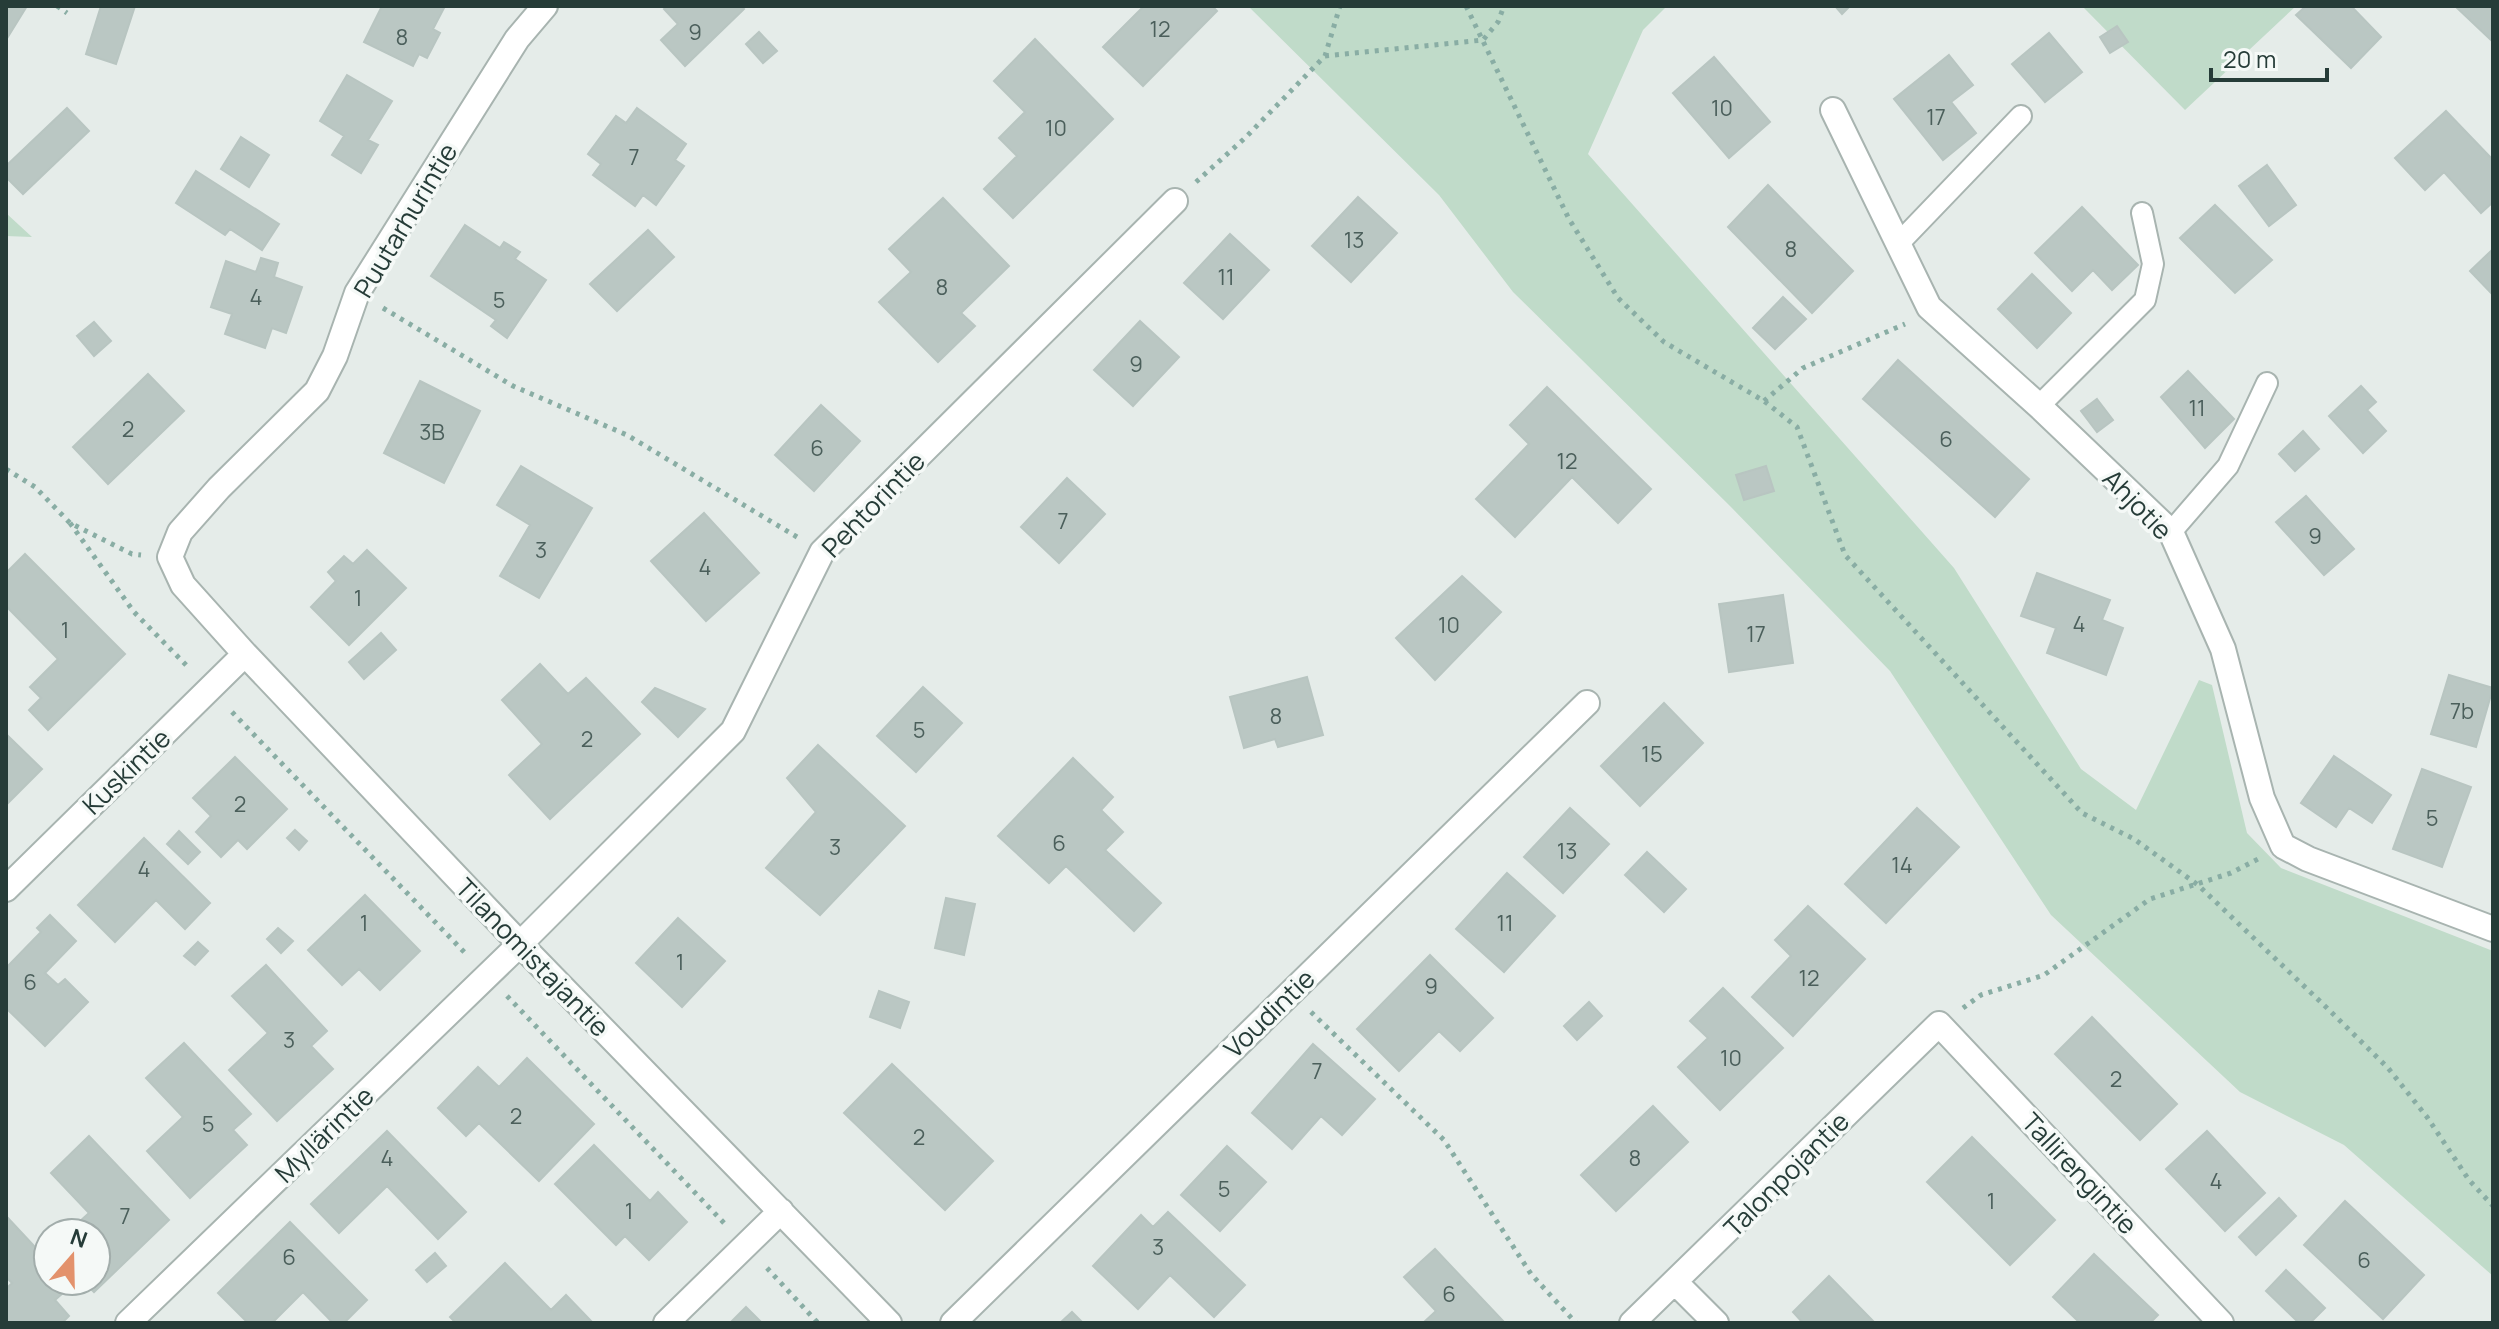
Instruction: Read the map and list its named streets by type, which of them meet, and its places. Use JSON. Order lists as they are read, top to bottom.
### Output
{
  "streets": {
    "street": [
      "Puutarhurintie",
      "Pehtorintie",
      "Ahjotie",
      "Kuskintie",
      "Tilanomistajantie",
      "Voudintie",
      "Myllärintie",
      "Tallirengintie",
      "Talonpojantie"
    ]
  },
  "crossings": [
    ["Puutarhurintie", "Tilanomistajantie"],
    ["Pehtorintie", "Tilanomistajantie"],
    ["Pehtorintie", "Myllärintie"],
    ["Kuskintie", "Tilanomistajantie"],
    ["Tilanomistajantie", "Myllärintie"],
    ["Tallirengintie", "Talonpojantie"]
  ],
  "house_numbers": [
    "12",
    "9",
    "8",
    "10",
    "17",
    "10",
    "7",
    "13",
    "8",
    "11",
    "8",
    "4",
    "5",
    "9",
    "11",
    "2",
    "3B",
    "6",
    "6",
    "12",
    "7",
    "9",
    "3",
    "4",
    "1",
    "4",
    "10",
    "1",
    "17",
    "7b",
    "8",
    "5",
    "2",
    "15",
    "2",
    "5",
    "6",
    "3",
    "13",
    "14",
    "4",
    "1",
    "11",
    "1",
    "12",
    "6",
    "9",
    "3",
    "10",
    "7",
    "2",
    "2",
    "5",
    "2",
    "4",
    "8",
    "4",
    "5",
    "1",
    "1",
    "7",
    "3",
    "6",
    "6",
    "6"
  ],
  "scale_bar": "20 m",
  "north": "top"
}
